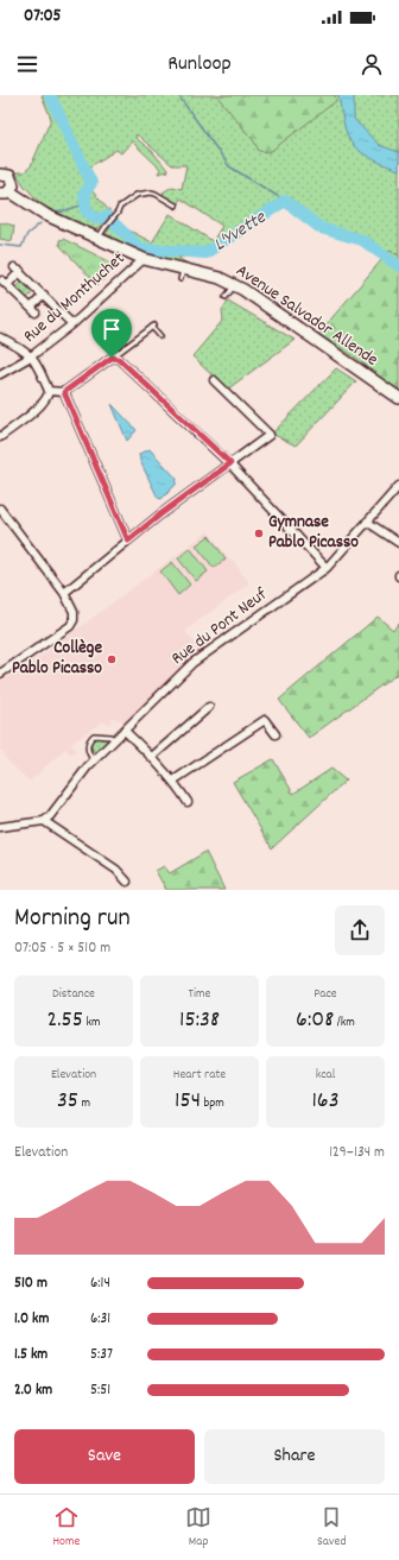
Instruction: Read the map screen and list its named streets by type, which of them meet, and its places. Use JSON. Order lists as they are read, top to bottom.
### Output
{
  "streets": {
    "main road": ["Avenue Salvador Allende"],
    "street": ["Rue du Monthuchet", "Rue du Pont Neuf"]
  },
  "crossings": [
    ["Rue du Monthuchet", "Avenue Salvador Allende"]
  ],
  "water": ["L'Yvette"],
  "places": ["Gymnase Pablo Picasso", "Collège Pablo Picasso"],
  "page": {
    "status": "07:05",
    "header": "Runloop",
    "heading": ["Morning run", "07:05 · 5 × 510 m"],
    "stats": [
      ["Distance", "2.55 km"],
      ["Time", "15:38"],
      ["Pace", "6:08 /km"],
      ["Elevation", "35 m"],
      ["Heart rate", "154 bpm"],
      ["kcal", "163"]
    ],
    "chart": ["Elevation", "129–134 m"],
    "list": [
      {
        "name": "510 m",
        "note": "6:14"
      },
      {
        "name": "1.0 km",
        "note": "6:31"
      },
      {
        "name": "1.5 km",
        "note": "5:37"
      },
      {
        "name": "2.0 km",
        "note": "5:51"
      }
    ],
    "buttons": ["Save", "Share"],
    "tabs": ["Home", "Map", "Saved"]
  }
}
